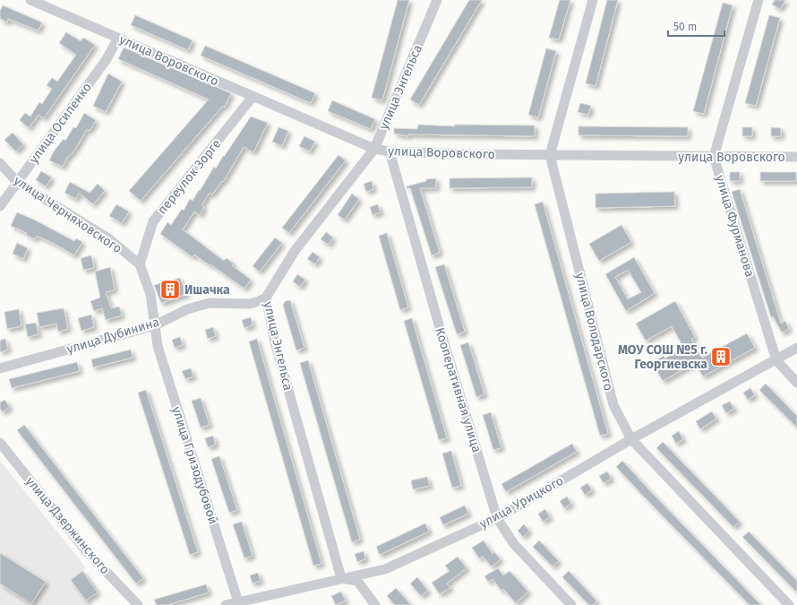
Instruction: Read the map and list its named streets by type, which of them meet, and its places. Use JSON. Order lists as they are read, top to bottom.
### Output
{
  "streets": {
    "street": [
      "улица Воровского",
      "улица Энгельса",
      "улица Осипенко",
      "переулок Зорге",
      "улица Черняховского",
      "улица Фурманова",
      "улица Володарского",
      "улица Дубинина",
      "Кооперативная улица",
      "улица Гризодубовой",
      "улица Урицкого",
      "улица Дзержинского"
    ]
  },
  "crossings": [
    ["улица Воровского", "улица Энгельса"],
    ["улица Воровского", "улица Осипенко"],
    ["улица Воровского", "переулок Зорге"],
    ["улица Воровского", "улица Фурманова"],
    ["улица Воровского", "улица Володарского"],
    ["улица Воровского", "Кооперативная улица"],
    ["улица Энгельса", "улица Дубинина"],
    ["улица Энгельса", "улица Урицкого"],
    ["улица Осипенко", "улица Черняховского"],
    ["переулок Зорге", "улица Черняховского"],
    ["улица Фурманова", "улица Урицкого"],
    ["улица Володарского", "улица Урицкого"],
    ["улица Дубинина", "улица Гризодубовой"],
    ["Кооперативная улица", "улица Урицкого"],
    ["улица Гризодубовой", "улица Урицкого"]
  ],
  "places": {
    "building": ["Ишачка", "МОУ СОШ №5 г. Георгиевска"]
  },
  "scale_bar": "50 m"
}
